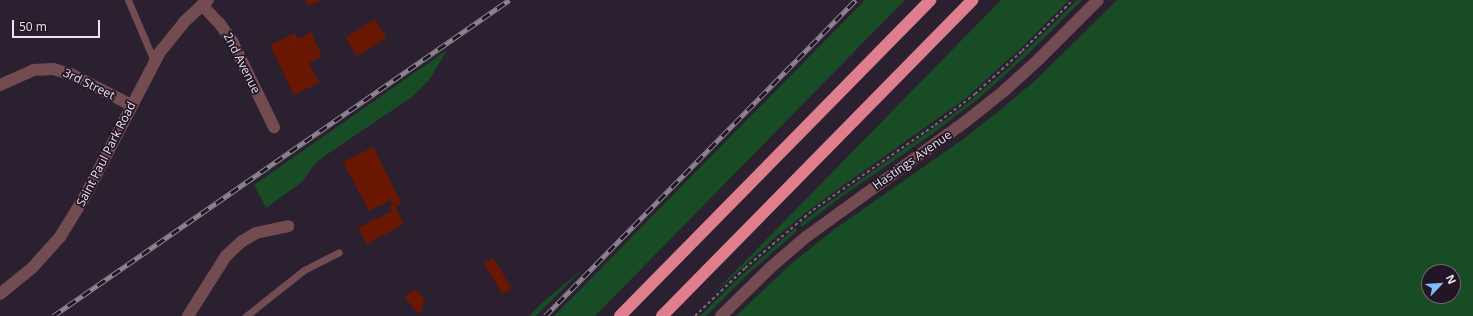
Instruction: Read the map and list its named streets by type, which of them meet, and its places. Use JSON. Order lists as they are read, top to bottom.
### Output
{
  "streets": {
    "street": [
      "2nd Avenue",
      "3rd Street",
      "Saint Paul Park Road",
      "Hastings Avenue"
    ]
  },
  "crossings": [
    ["2nd Avenue", "Saint Paul Park Road"],
    ["3rd Street", "Saint Paul Park Road"]
  ],
  "scale_bar": "50 m",
  "north": "top right"
}
